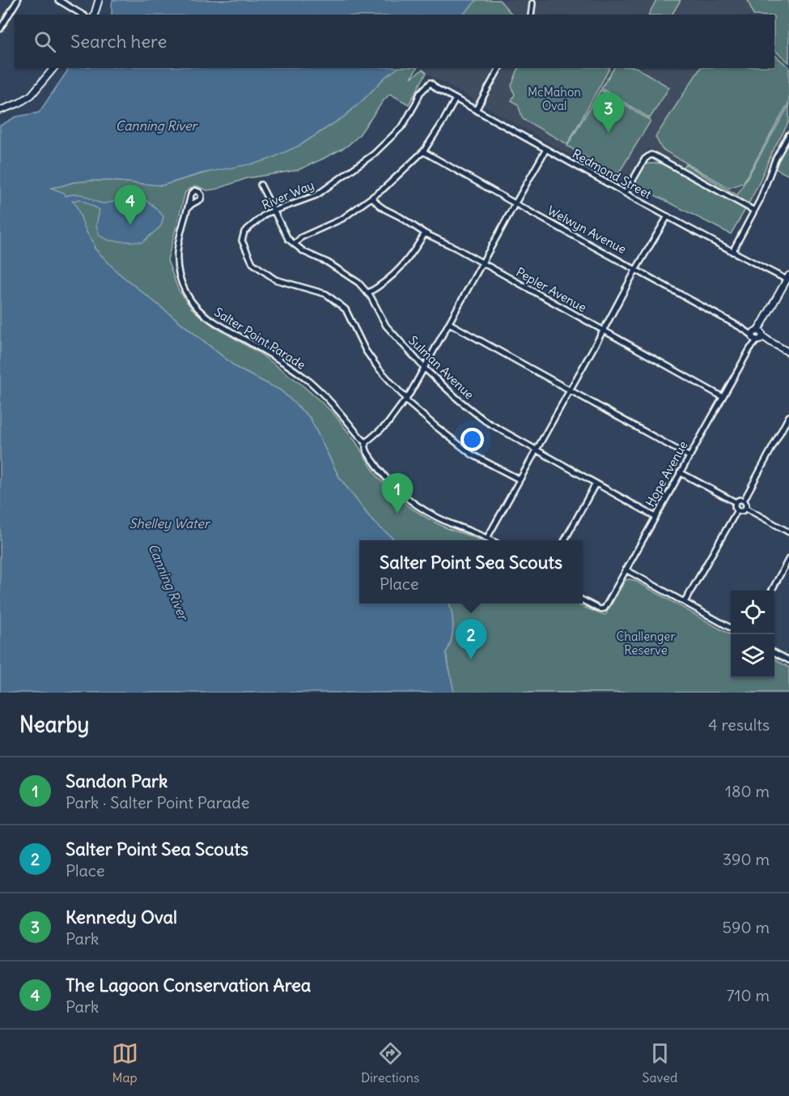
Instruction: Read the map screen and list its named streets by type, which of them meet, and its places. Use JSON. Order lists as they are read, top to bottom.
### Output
{
  "streets": {
    "street": [
      "Redmond Street",
      "River Way",
      "Welwyn Avenue",
      "Pepler Avenue",
      "Salter Point Parade",
      "Sulman Avenue",
      "Hope Avenue"
    ]
  },
  "crossings": [
    ["Redmond Street", "River Way"],
    ["Redmond Street", "Hope Avenue"],
    ["River Way", "Sulman Avenue"],
    ["Welwyn Avenue", "Hope Avenue"],
    ["Pepler Avenue", "Hope Avenue"],
    ["Sulman Avenue", "Hope Avenue"]
  ],
  "water": ["Canning River", "Shelley Water"],
  "parks": ["McMahon Oval", "Challenger Reserve"],
  "page": {
    "search": "Search here",
    "pins": [
      "3",
      "4",
      "1",
      "2"
    ],
    "popup": ["Salter Point Sea Scouts", "Place"],
    "heading": ["Nearby", "4 results"],
    "list": [
      {
        "mark": "1",
        "name": "Sandon Park",
        "note": "Park · Salter Point Parade",
        "value": "180 m"
      },
      {
        "mark": "2",
        "name": "Salter Point Sea Scouts",
        "note": "Place",
        "value": "390 m"
      },
      {
        "mark": "3",
        "name": "Kennedy Oval",
        "note": "Park",
        "value": "590 m"
      },
      {
        "mark": "4",
        "name": "The Lagoon Conservation Area",
        "note": "Park",
        "value": "710 m"
      }
    ],
    "nav": ["Map", "Directions", "Saved"]
  }
}
